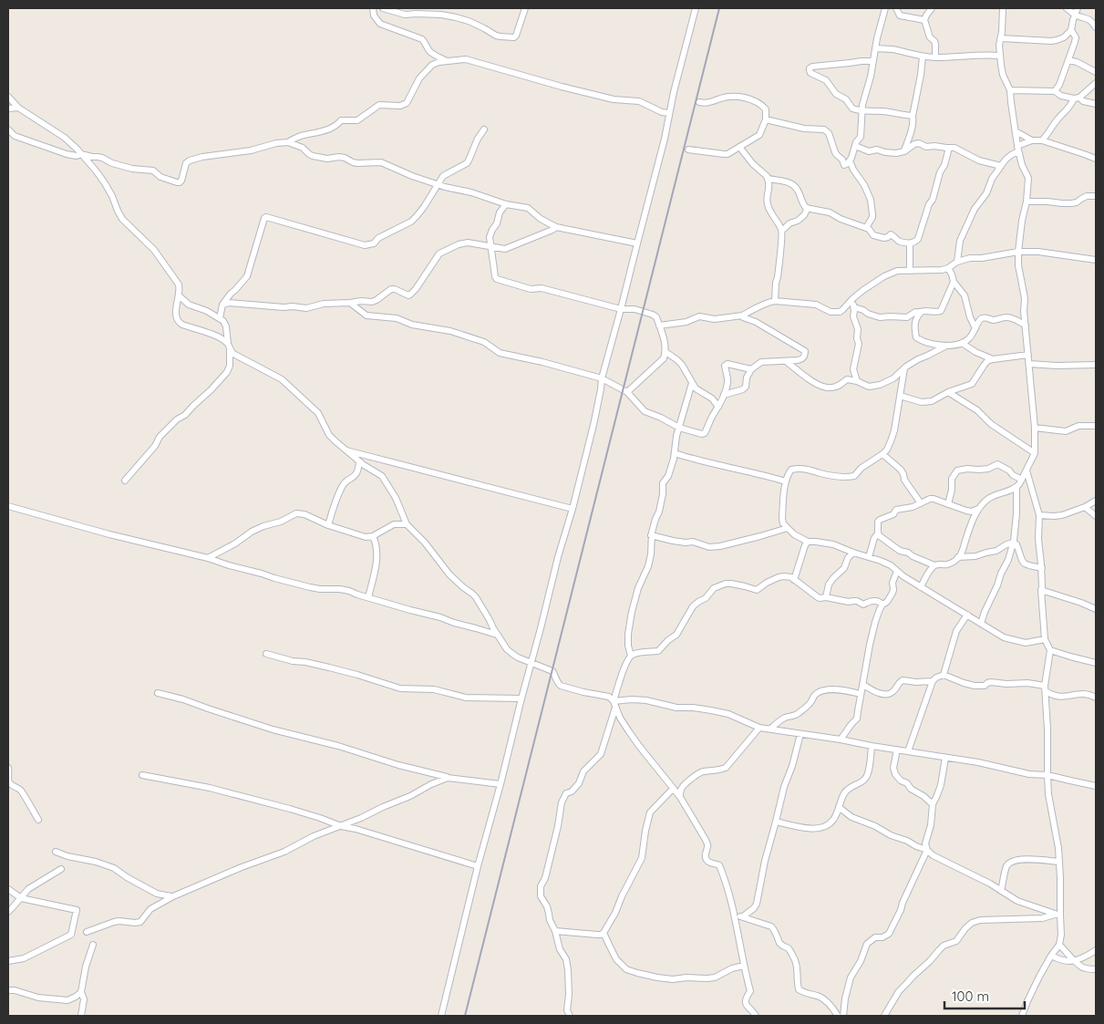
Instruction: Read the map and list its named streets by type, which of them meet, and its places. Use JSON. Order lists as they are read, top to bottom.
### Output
{
  "scale_bar": "100 m"
}
